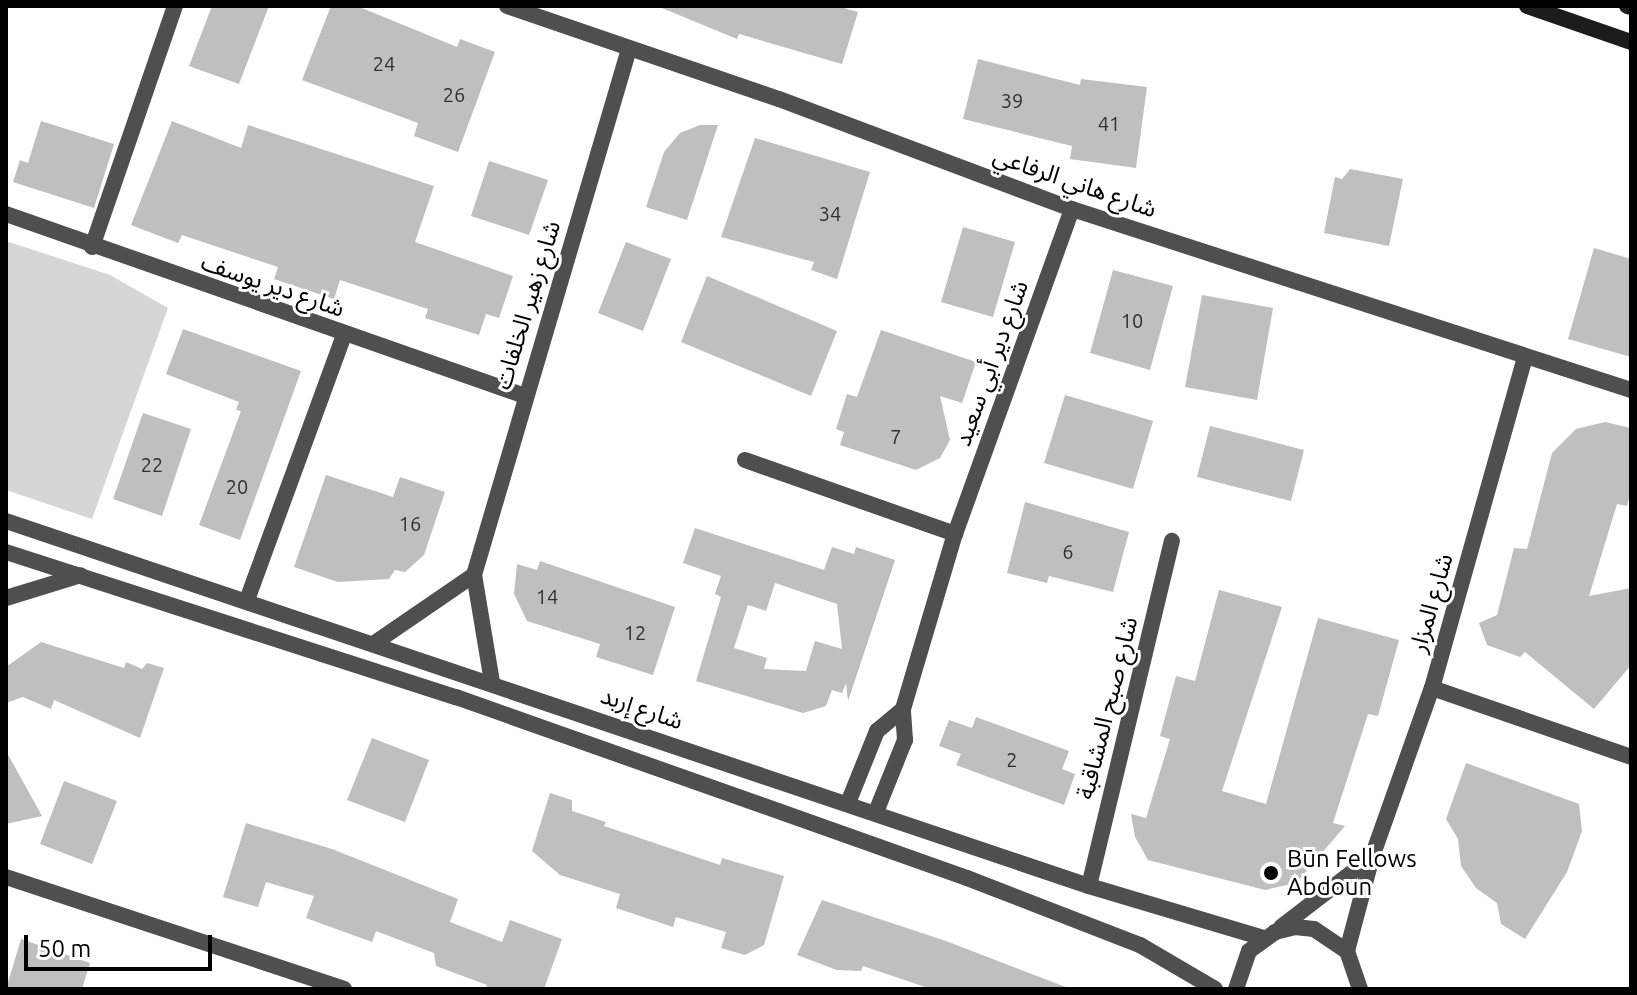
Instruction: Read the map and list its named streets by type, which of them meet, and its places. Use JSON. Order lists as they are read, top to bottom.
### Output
{
  "streets": {
    "street": [
      "شارع هاني الرفاعي",
      "شارع دير يوسف",
      "شارع زهير الخلفات",
      "شارع دير أبي سعيد",
      "شارع المزار",
      "شارع إربد",
      "شارع صبح المشاقبة"
    ]
  },
  "crossings": [
    ["شارع هاني الرفاعي", "شارع زهير الخلفات"],
    ["شارع هاني الرفاعي", "شارع دير أبي سعيد"],
    ["شارع هاني الرفاعي", "شارع المزار"],
    ["شارع دير يوسف", "شارع زهير الخلفات"],
    ["شارع زهير الخلفات", "شارع إربد"],
    ["شارع دير أبي سعيد", "شارع إربد"],
    ["شارع إربد", "شارع صبح المشاقبة"]
  ],
  "places": ["Būn Fellows Abdoun"],
  "house_numbers": [
    "24",
    "26",
    "39",
    "41",
    "34",
    "10",
    "7",
    "22",
    "20",
    "16",
    "6",
    "14",
    "12",
    "2"
  ],
  "scale_bar": "50 m"
}
